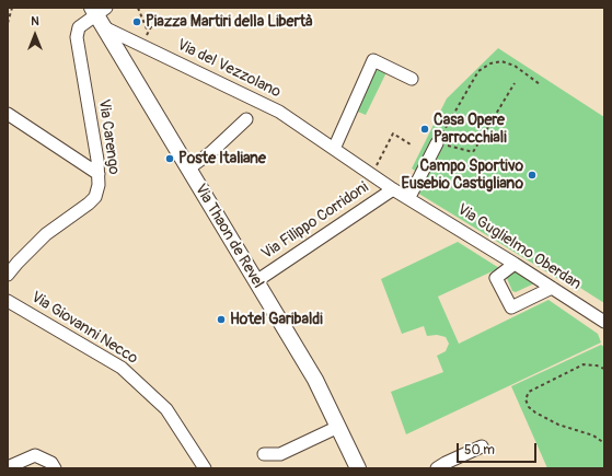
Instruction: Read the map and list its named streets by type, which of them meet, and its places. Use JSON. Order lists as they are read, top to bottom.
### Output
{
  "streets": {
    "main road": ["Via Thaon de Revel"],
    "street": [
      "Via del Vezzolano",
      "Via Carengo",
      "Via Filippo Corridoni",
      "Via Guglielmo Oberdan",
      "Via Giovanni Necco"
    ]
  },
  "crossings": [
    ["Via del Vezzolano", "Via Carengo"],
    ["Via del Vezzolano", "Via Thaon de Revel"],
    ["Via del Vezzolano", "Via Guglielmo Oberdan"],
    ["Via Carengo", "Via Thaon de Revel"],
    ["Via Filippo Corridoni", "Via Thaon de Revel"],
    ["Via Filippo Corridoni", "Via Guglielmo Oberdan"]
  ],
  "places": [
    "Piazza Martiri della Libertà",
    "Casa Opere Parrocchiali",
    "Poste Italiane",
    "Campo Sportivo Eusebio Castigliano",
    "Hotel Garibaldi"
  ],
  "scale_bar": "50 m",
  "north": "top"
}
